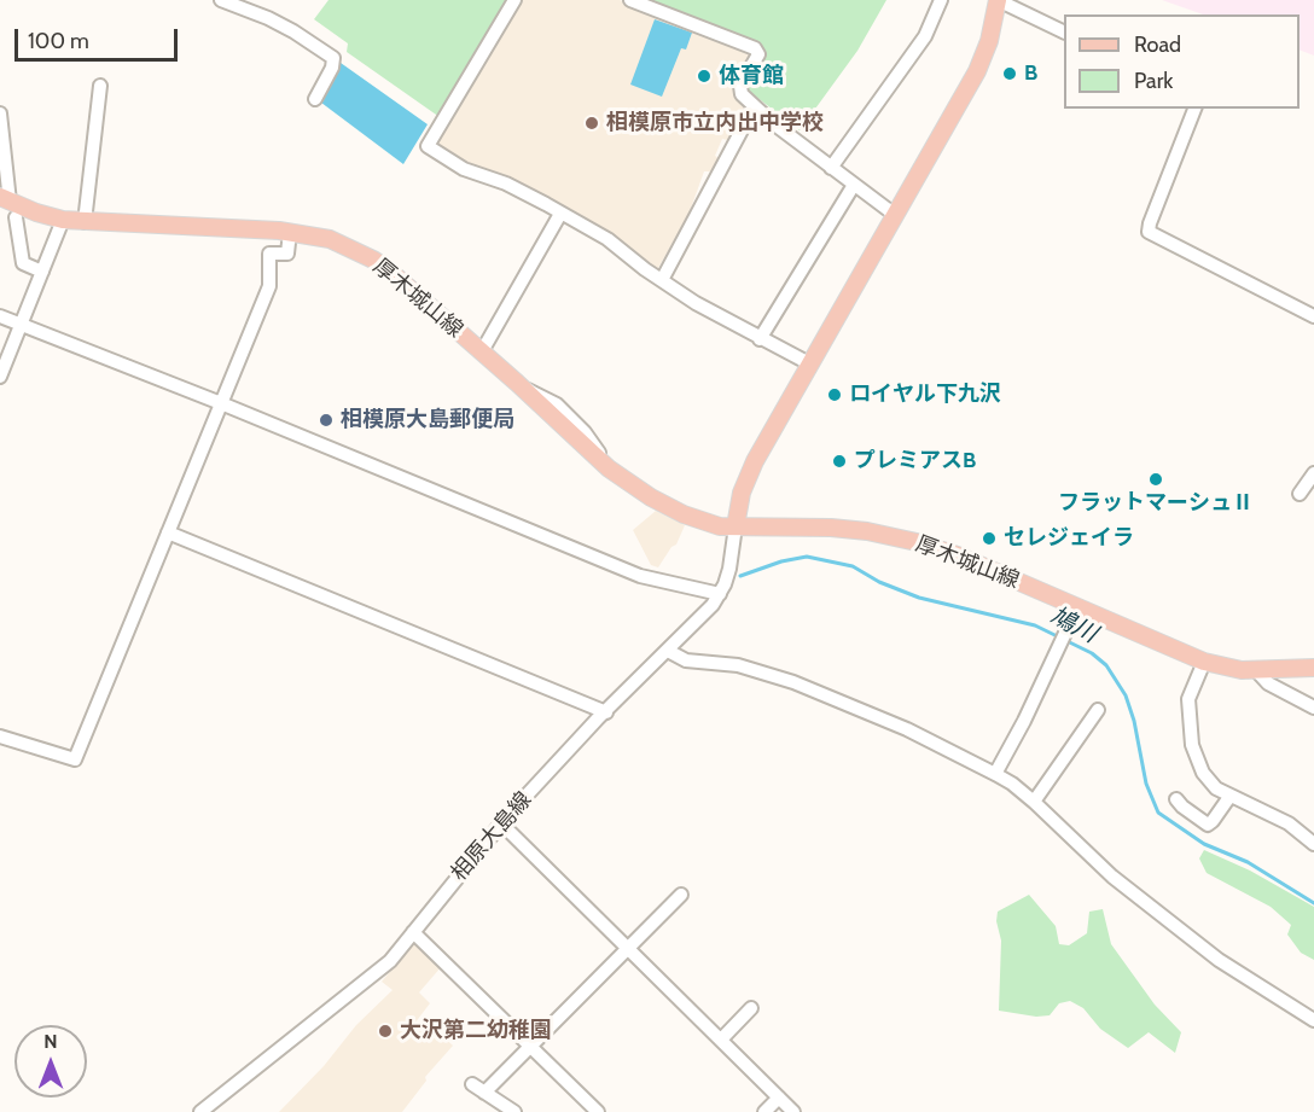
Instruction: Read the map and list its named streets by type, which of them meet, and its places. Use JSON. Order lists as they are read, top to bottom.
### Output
{
  "streets": {
    "main road": ["厚木城山線"],
    "street": ["相原大島線"]
  },
  "crossings": [
    ["厚木城山線", "相原大島線"]
  ],
  "water": ["鳩川"],
  "places": [
    "B",
    "体育館",
    "相模原市立内出中学校",
    "ロイヤル下九沢",
    "相模原大島郵便局",
    "プレミアスB",
    "フラットマーシュⅡ",
    "セレジェイラ",
    "大沢第二幼稚園"
  ],
  "legend": ["Road", "Park"],
  "scale_bar": "100 m",
  "north": "top"
}
